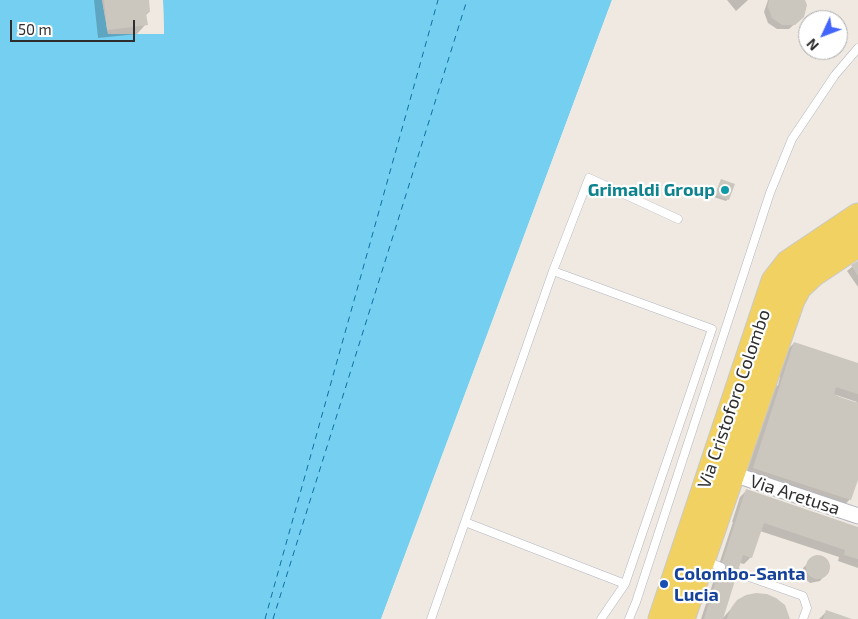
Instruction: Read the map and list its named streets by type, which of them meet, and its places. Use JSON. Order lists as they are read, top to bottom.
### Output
{
  "streets": {
    "main road": ["Via Cristoforo Colombo"],
    "street": ["Via Aretusa"]
  },
  "crossings": [
    ["Via Cristoforo Colombo", "Via Aretusa"]
  ],
  "places": ["Grimaldi Group", "Colombo-Santa Lucia"],
  "scale_bar": "50 m",
  "north": "bottom left"
}
